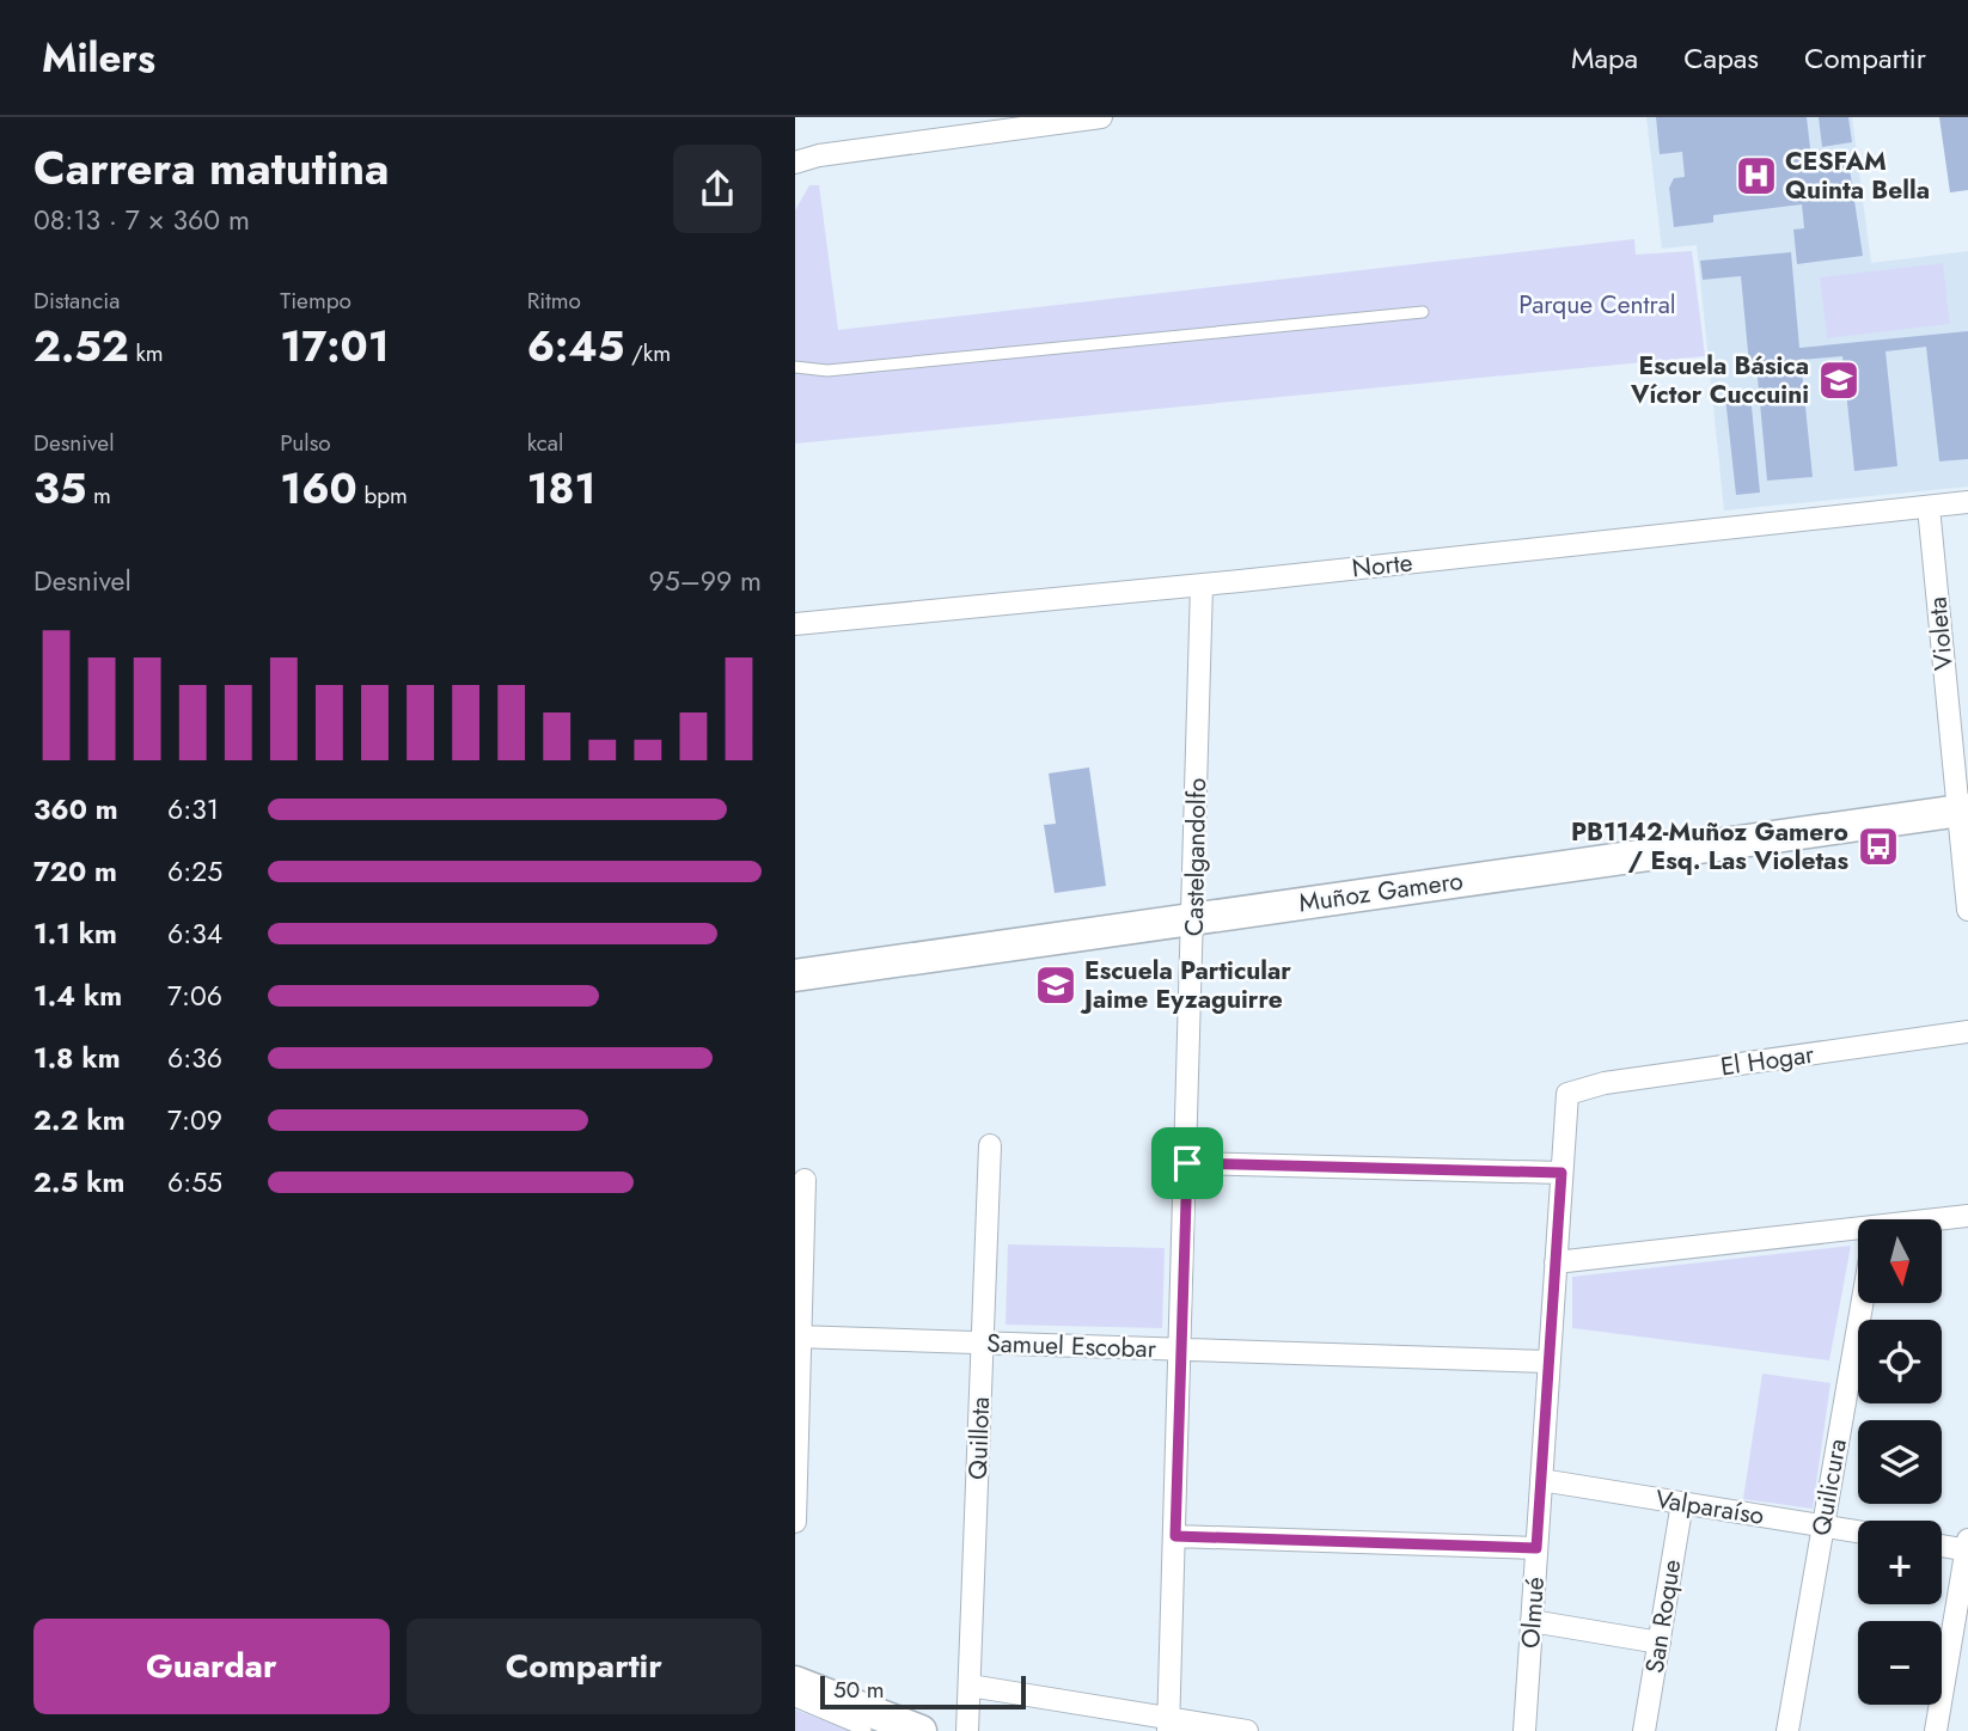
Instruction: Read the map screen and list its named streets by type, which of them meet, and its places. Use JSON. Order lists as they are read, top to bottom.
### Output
{
  "streets": {
    "street": [
      "Norte",
      "Violeta",
      "Castelgandolfo",
      "Muñoz Gamero",
      "El Hogar",
      "Samuel Escobar",
      "Quillota",
      "Quilicura",
      "Valparaíso",
      "Olmué",
      "San Roque"
    ]
  },
  "crossings": [
    ["Norte", "Violeta"],
    ["Norte", "Castelgandolfo"],
    ["Violeta", "Muñoz Gamero"],
    ["Castelgandolfo", "Muñoz Gamero"],
    ["Castelgandolfo", "Samuel Escobar"],
    ["El Hogar", "Olmué"],
    ["Samuel Escobar", "Quillota"],
    ["Samuel Escobar", "Olmué"],
    ["Quilicura", "Valparaíso"],
    ["Valparaíso", "Olmué"],
    ["Valparaíso", "San Roque"]
  ],
  "parks": ["Parque Central"],
  "places": {
    "hospital": ["CESFAM Quinta Bella"],
    "school or university": ["Escuela Básica Víctor Cuccuini", "Escuela Particular Jaime Eyzaguirre"],
    "bus stop": ["PB1142-Muñoz Gamero / Esq. Las Violetas"]
  },
  "scale_bar": "50 m",
  "north": "bottom",
  "page": {
    "header": "Milers",
    "nav": ["Mapa", "Capas", "Compartir"],
    "heading": ["Carrera matutina", "08:13 · 7 × 360 m"],
    "stats": [
      ["Distancia", "2.52 km"],
      ["Tiempo", "17:01"],
      ["Ritmo", "6:45 /km"],
      ["Desnivel", "35 m"],
      ["Pulso", "160 bpm"],
      ["kcal", "181"]
    ],
    "chart": ["Desnivel", "95–99 m"],
    "list": [
      {
        "name": "360 m",
        "note": "6:31"
      },
      {
        "name": "720 m",
        "note": "6:25"
      },
      {
        "name": "1.1 km",
        "note": "6:34"
      },
      {
        "name": "1.4 km",
        "note": "7:06"
      },
      {
        "name": "1.8 km",
        "note": "6:36"
      },
      {
        "name": "2.2 km",
        "note": "7:09"
      },
      {
        "name": "2.5 km",
        "note": "6:55"
      }
    ],
    "map_buttons": ["+", "−"],
    "buttons": ["Guardar", "Compartir"],
    "scale": "50 m"
  }
}
